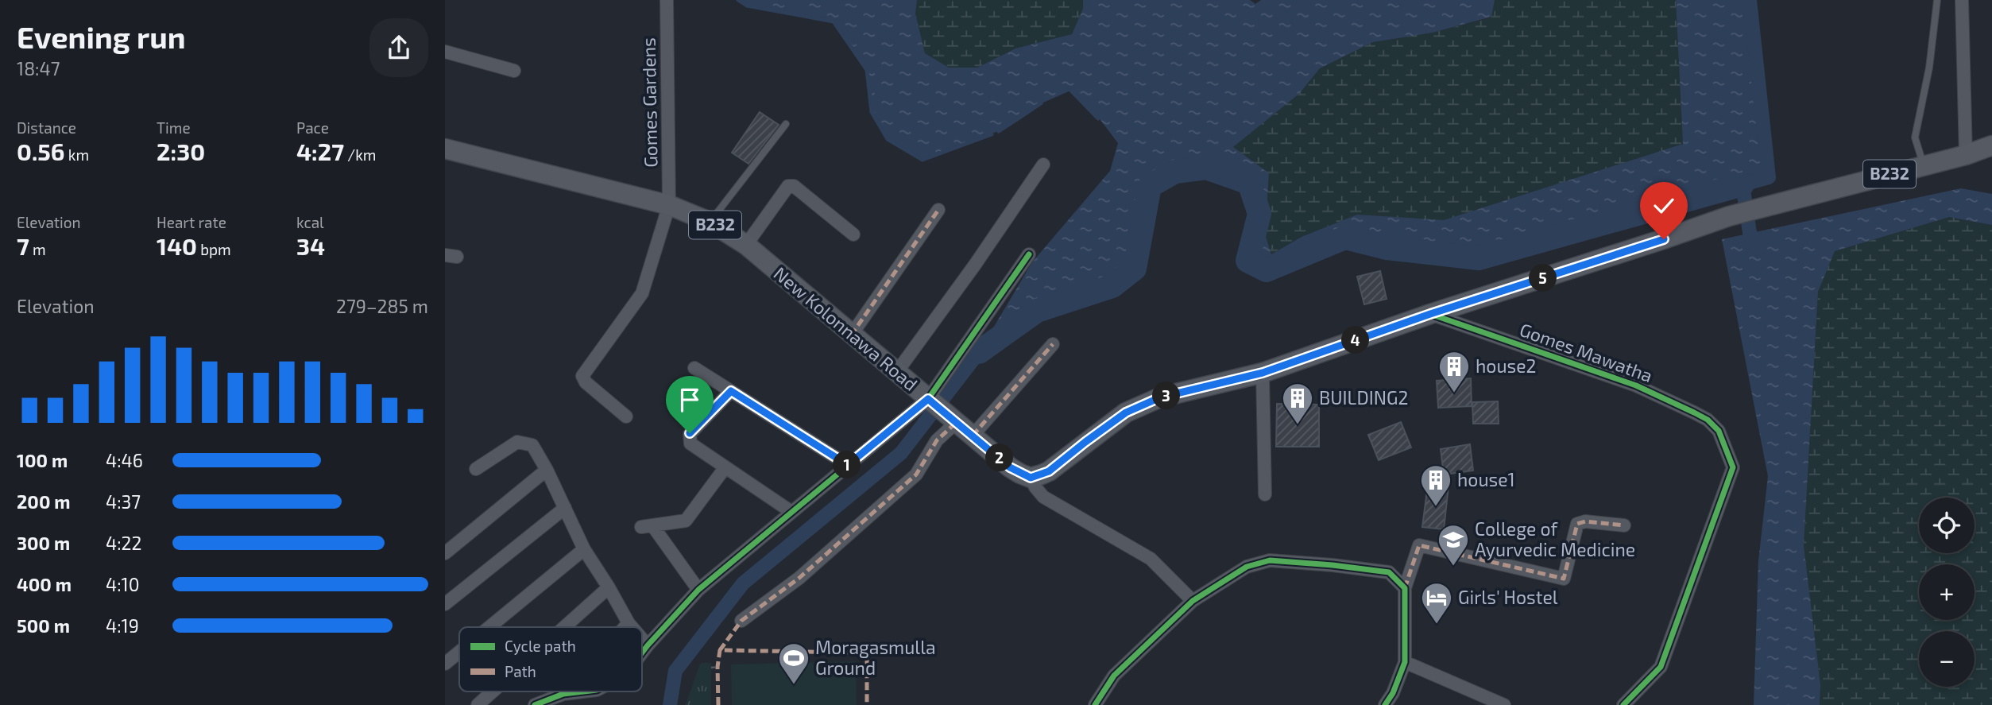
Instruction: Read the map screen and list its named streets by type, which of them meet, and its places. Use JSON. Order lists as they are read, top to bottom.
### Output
{
  "streets": {
    "main road": ["B232", "New Kolonnawa Road"],
    "street": ["Gomes Gardens", "Gomes Mawatha"]
  },
  "crossings": [
    ["Gomes Gardens", "New Kolonnawa Road"],
    ["B232", "New Kolonnawa Road"],
    ["B232", "Gomes Mawatha"]
  ],
  "places": {
    "building": ["house2", "BUILDING2", "house1"],
    "school or university": ["College of Ayurvedic Medicine"],
    "hotel": ["Girls' Hostel"],
    "sports": ["Moragasmulla Ground"]
  },
  "legend": ["Cycle path", "Path"],
  "page": {
    "heading": ["Evening run", "18:47"],
    "stats": [
      ["Distance", "0.56 km"],
      ["Time", "2:30"],
      ["Pace", "4:27 /km"],
      ["Elevation", "7 m"],
      ["Heart rate", "140 bpm"],
      ["kcal", "34"]
    ],
    "pins": [
      "5",
      "4",
      "3",
      "2",
      "1"
    ],
    "chart": ["Elevation", "279–285 m"],
    "list": [
      {
        "name": "100 m",
        "note": "4:46"
      },
      {
        "name": "200 m",
        "note": "4:37"
      },
      {
        "name": "300 m",
        "note": "4:22"
      },
      {
        "name": "400 m",
        "note": "4:10"
      },
      {
        "name": "500 m",
        "note": "4:19"
      }
    ],
    "map_buttons": ["+", "−"]
  }
}
